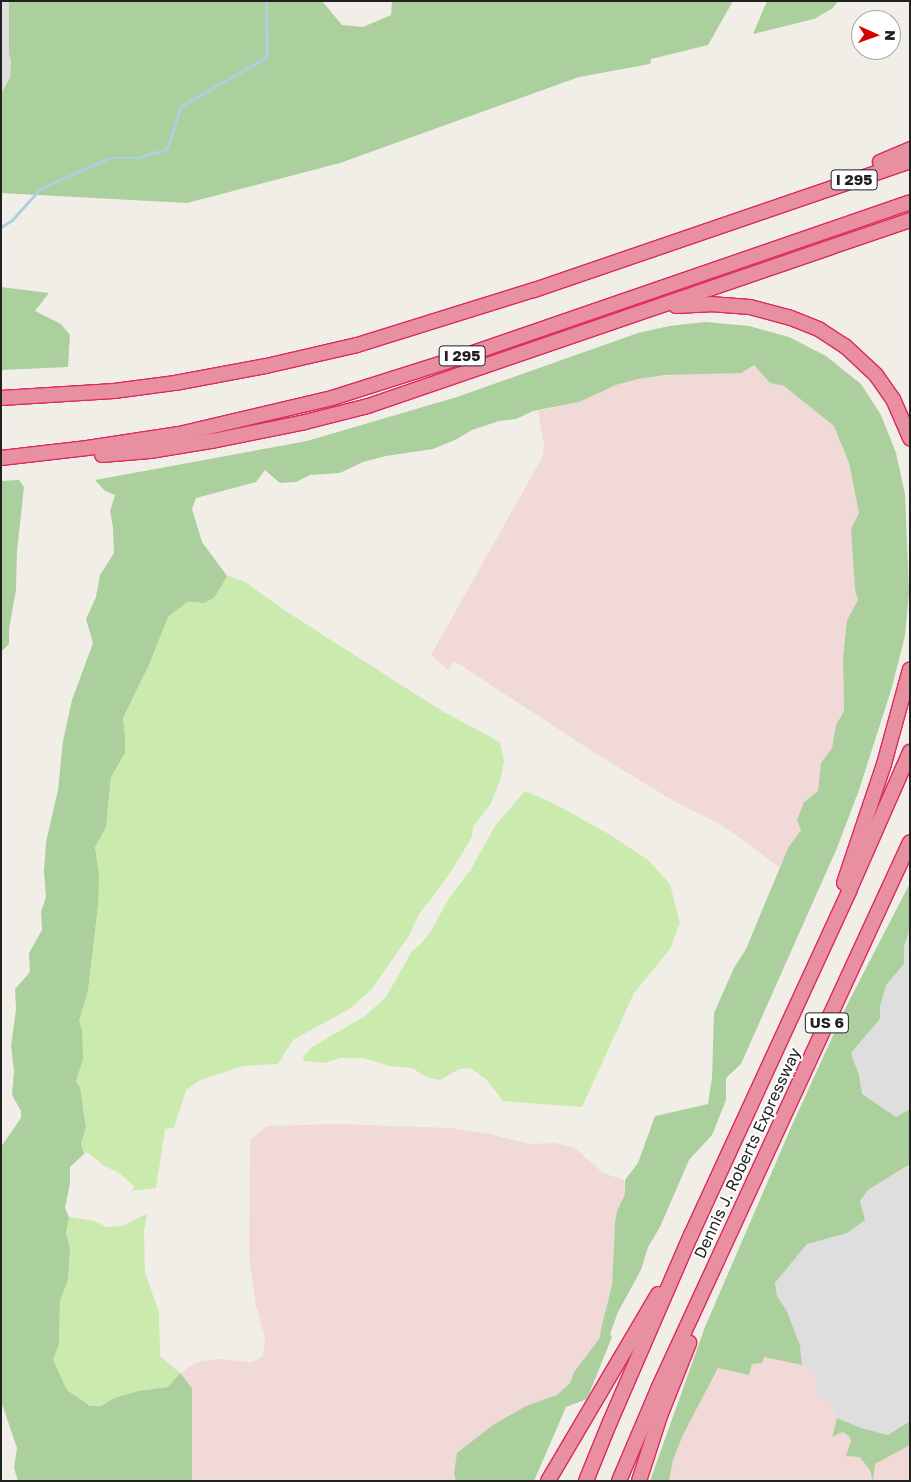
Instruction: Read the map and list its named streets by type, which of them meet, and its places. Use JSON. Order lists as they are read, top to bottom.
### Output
{
  "streets": {
    "highway": ["I 295", "US 6", "Dennis J. Roberts Expressway"]
  },
  "crossings": [
    ["US 6", "Dennis J. Roberts Expressway"]
  ],
  "north": "right"
}
